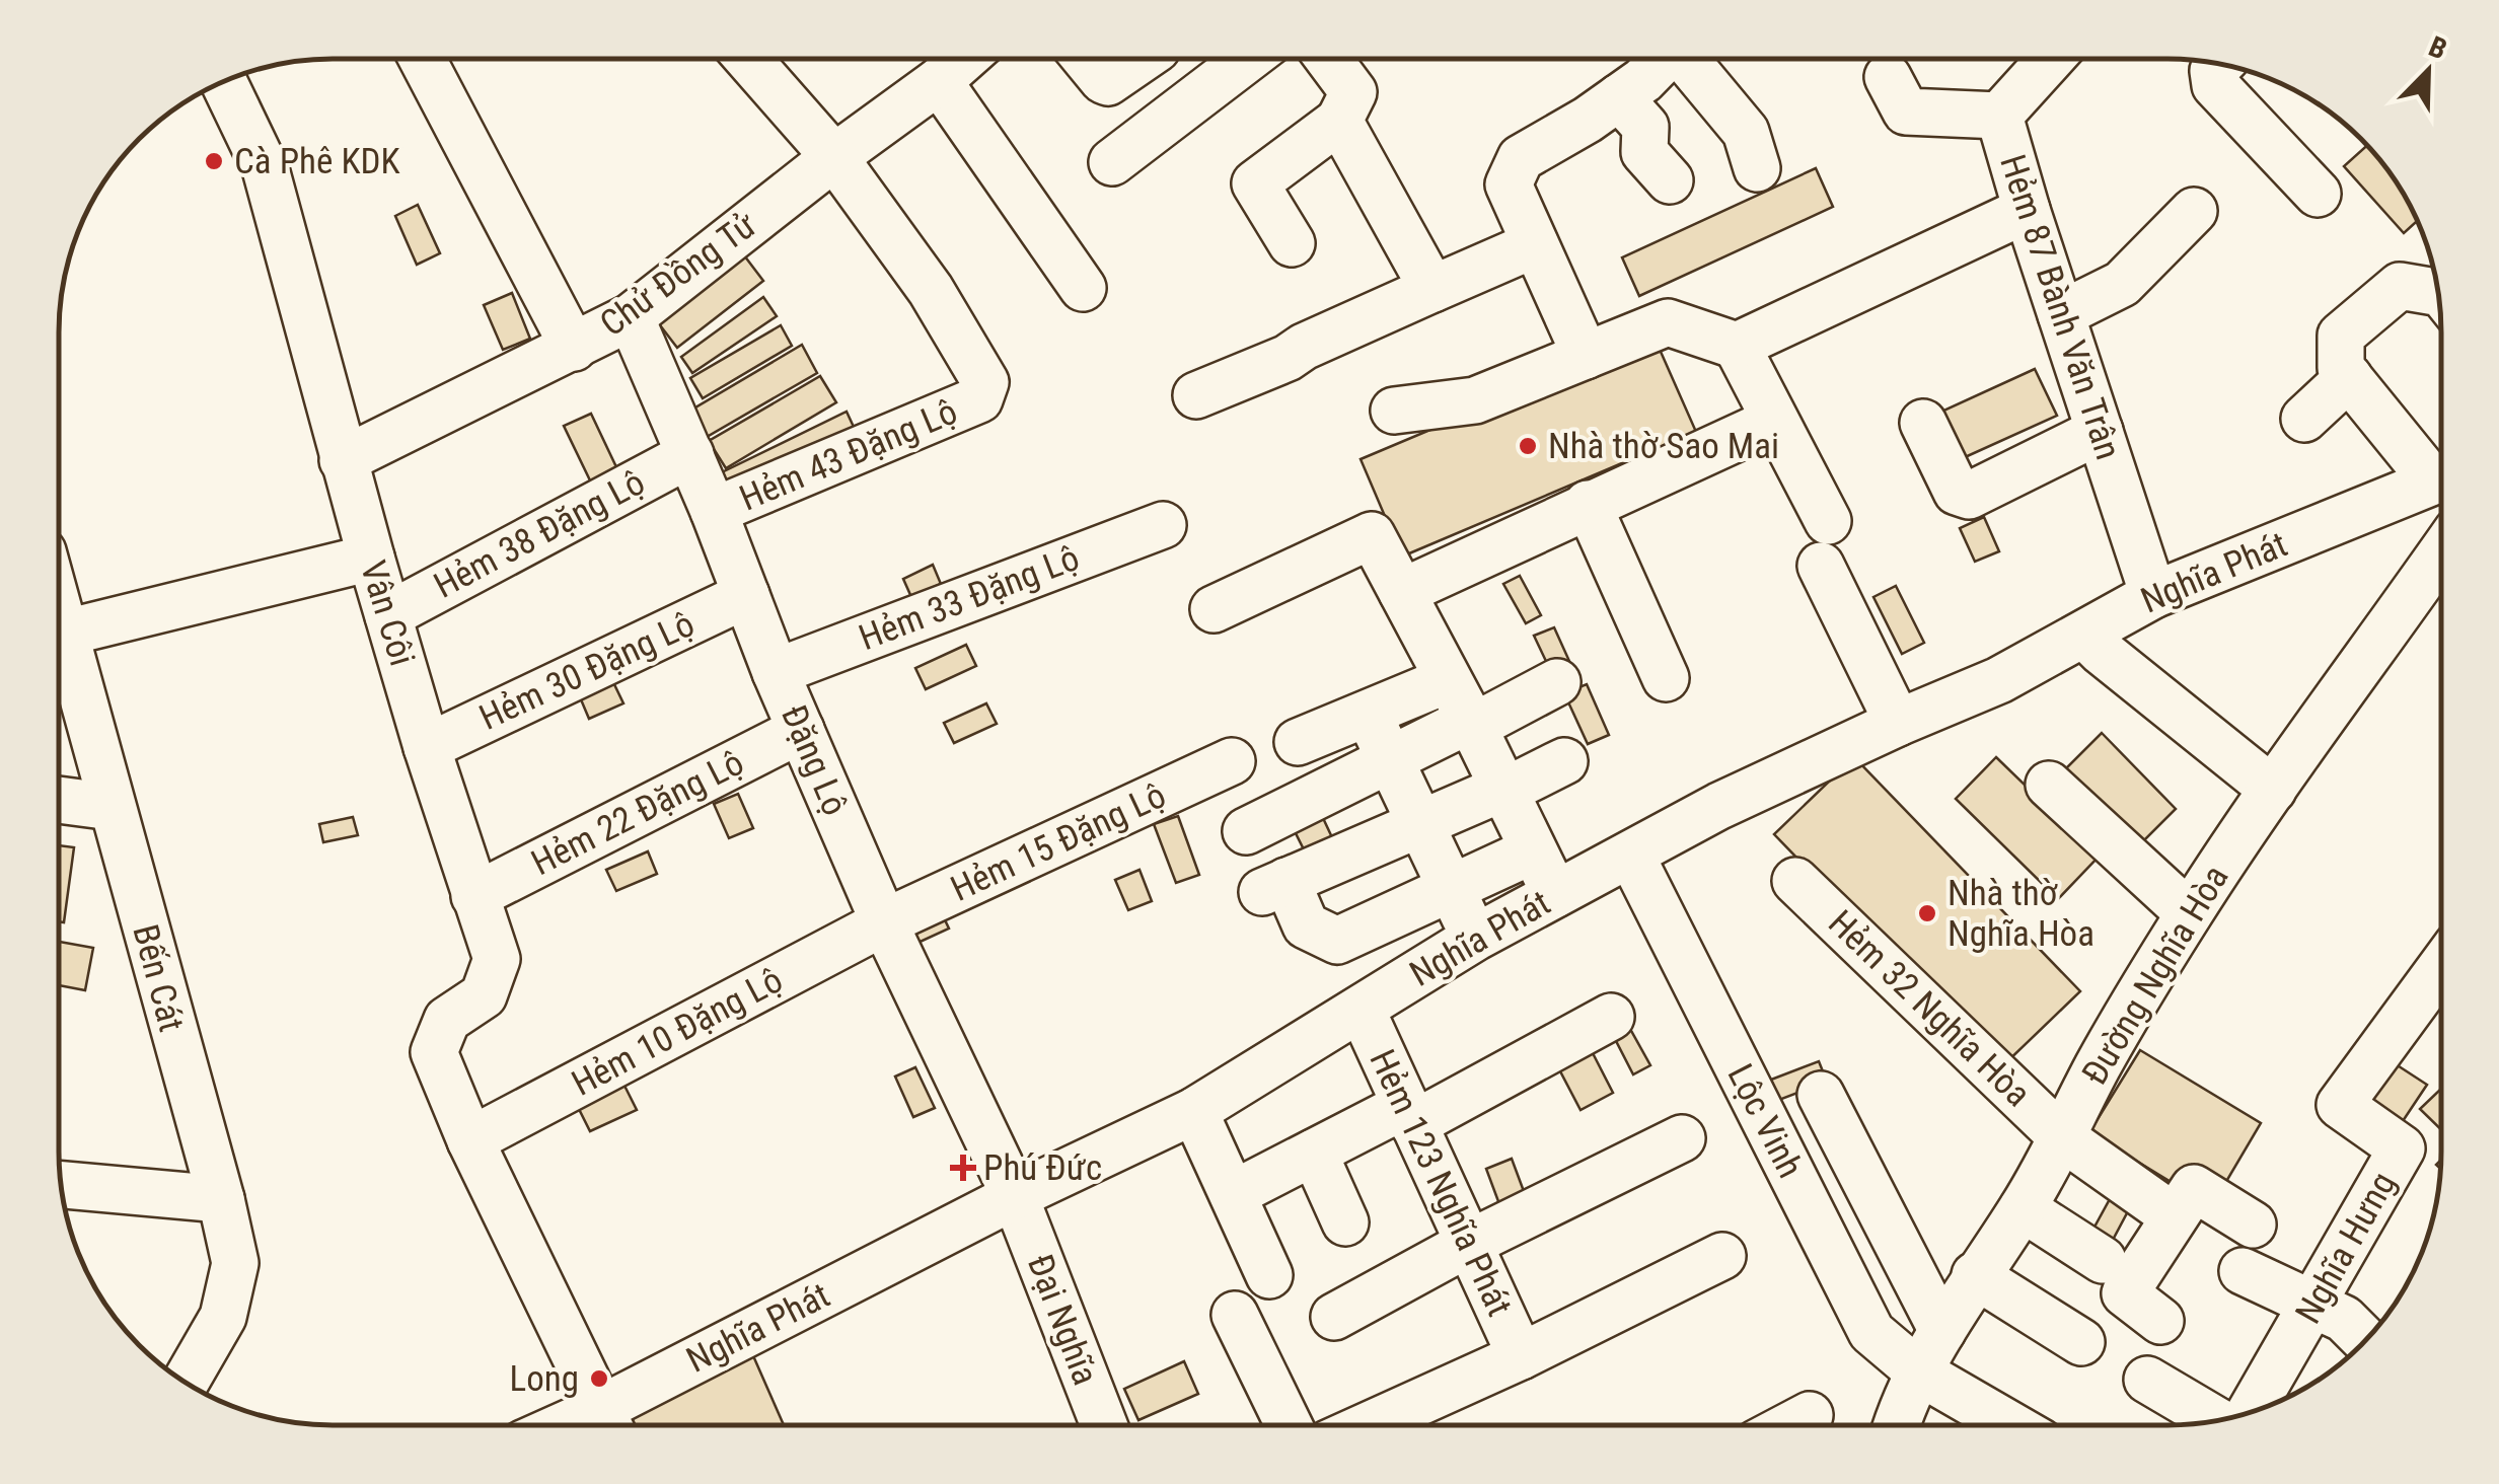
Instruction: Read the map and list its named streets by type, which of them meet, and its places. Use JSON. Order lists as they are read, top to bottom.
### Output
{
  "streets": {
    "street": [
      "Chử Đồng Tử",
      "Hẻm 87 Bành Văn Trân",
      "Hẻm 43 Đặng Lộ",
      "Hẻm 38 Đặng Lộ",
      "Nghĩa Phát",
      "Hẻm 33 Đặng Lộ",
      "Vân Côi",
      "Hẻm 30 Đặng Lộ",
      "Đặng Lộ",
      "Hẻm 22 Đặng Lộ",
      "Hẻm 15 Đặng Lộ",
      "Đường Nghĩa Hòa",
      "Bến Cát",
      "Hẻm 32 Nghĩa Hòa",
      "Hẻm 10 Đặng Lộ",
      "Lộc Vinh",
      "Hẻm 123 Nghĩa Phát",
      "Nghĩa Hưng",
      "Đại Nghĩa"
    ]
  },
  "crossings": [
    ["Chử Đồng Tử", "Hẻm 43 Đặng Lộ"],
    ["Chử Đồng Tử", "Vân Côi"],
    ["Chử Đồng Tử", "Đặng Lộ"],
    ["Hẻm 87 Bành Văn Trân", "Nghĩa Phát"],
    ["Hẻm 43 Đặng Lộ", "Đặng Lộ"],
    ["Hẻm 38 Đặng Lộ", "Vân Côi"],
    ["Hẻm 38 Đặng Lộ", "Đặng Lộ"],
    ["Nghĩa Phát", "Đặng Lộ"],
    ["Nghĩa Phát", "Lộc Vinh"],
    ["Nghĩa Phát", "Hẻm 123 Nghĩa Phát"],
    ["Nghĩa Phát", "Đại Nghĩa"],
    ["Hẻm 33 Đặng Lộ", "Đặng Lộ"],
    ["Vân Côi", "Hẻm 30 Đặng Lộ"],
    ["Vân Côi", "Hẻm 22 Đặng Lộ"],
    ["Vân Côi", "Hẻm 10 Đặng Lộ"],
    ["Hẻm 30 Đặng Lộ", "Đặng Lộ"],
    ["Đặng Lộ", "Hẻm 22 Đặng Lộ"],
    ["Đặng Lộ", "Hẻm 15 Đặng Lộ"],
    ["Đặng Lộ", "Hẻm 10 Đặng Lộ"],
    ["Đặng Lộ", "Đại Nghĩa"],
    ["Hẻm 15 Đặng Lộ", "Hẻm 10 Đặng Lộ"],
    ["Đường Nghĩa Hòa", "Hẻm 32 Nghĩa Hòa"],
    ["Đường Nghĩa Hòa", "Lộc Vinh"]
  ],
  "places": {
    "other": [
      "Cà Phê KDK",
      "Nhà thờ Sao Mai",
      "Nhà thờ Nghĩa Hòa",
      "Long"
    ],
    "health": ["Phú Đức"]
  },
  "north": "top right"
}
